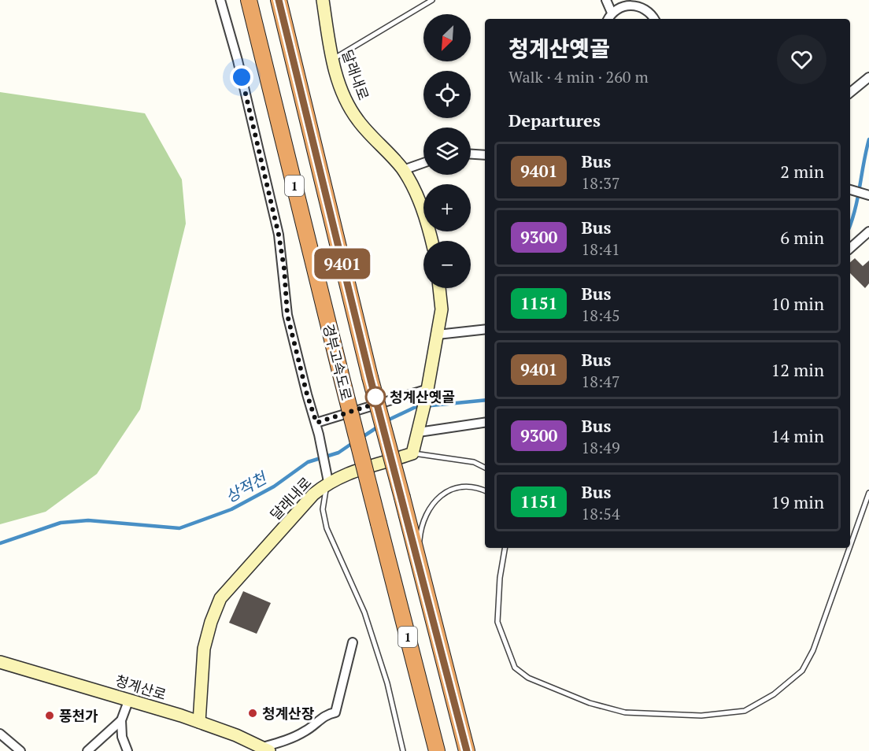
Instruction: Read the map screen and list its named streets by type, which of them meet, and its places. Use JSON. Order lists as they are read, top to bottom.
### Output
{
  "streets": {
    "highway": ["1", "경부고속도로"],
    "street": ["달래내로", "청계산로"]
  },
  "crossings": [
    ["달래내로", "청계산로"]
  ],
  "water": ["상적천"],
  "places": ["청계산옛골", "청계산장", "풍천가"],
  "lines": ["bus line 9401"],
  "north": "bottom left",
  "page": {
    "on_map": "9401",
    "map_buttons": ["+", "−"],
    "heading": [
      ["청계산옛골", "Walk · 4 min · 260 m"],
      "Departures"
    ],
    "list": [
      {
        "mark": "9401",
        "name": "Bus",
        "note": "18:37",
        "value": "2 min"
      },
      {
        "mark": "9300",
        "name": "Bus",
        "note": "18:41",
        "value": "6 min"
      },
      {
        "mark": "1151",
        "name": "Bus",
        "note": "18:45",
        "value": "10 min"
      },
      {
        "mark": "9401",
        "name": "Bus",
        "note": "18:47",
        "value": "12 min"
      },
      {
        "mark": "9300",
        "name": "Bus",
        "note": "18:49",
        "value": "14 min"
      },
      {
        "mark": "1151",
        "name": "Bus",
        "note": "18:54",
        "value": "19 min"
      }
    ]
  }
}
